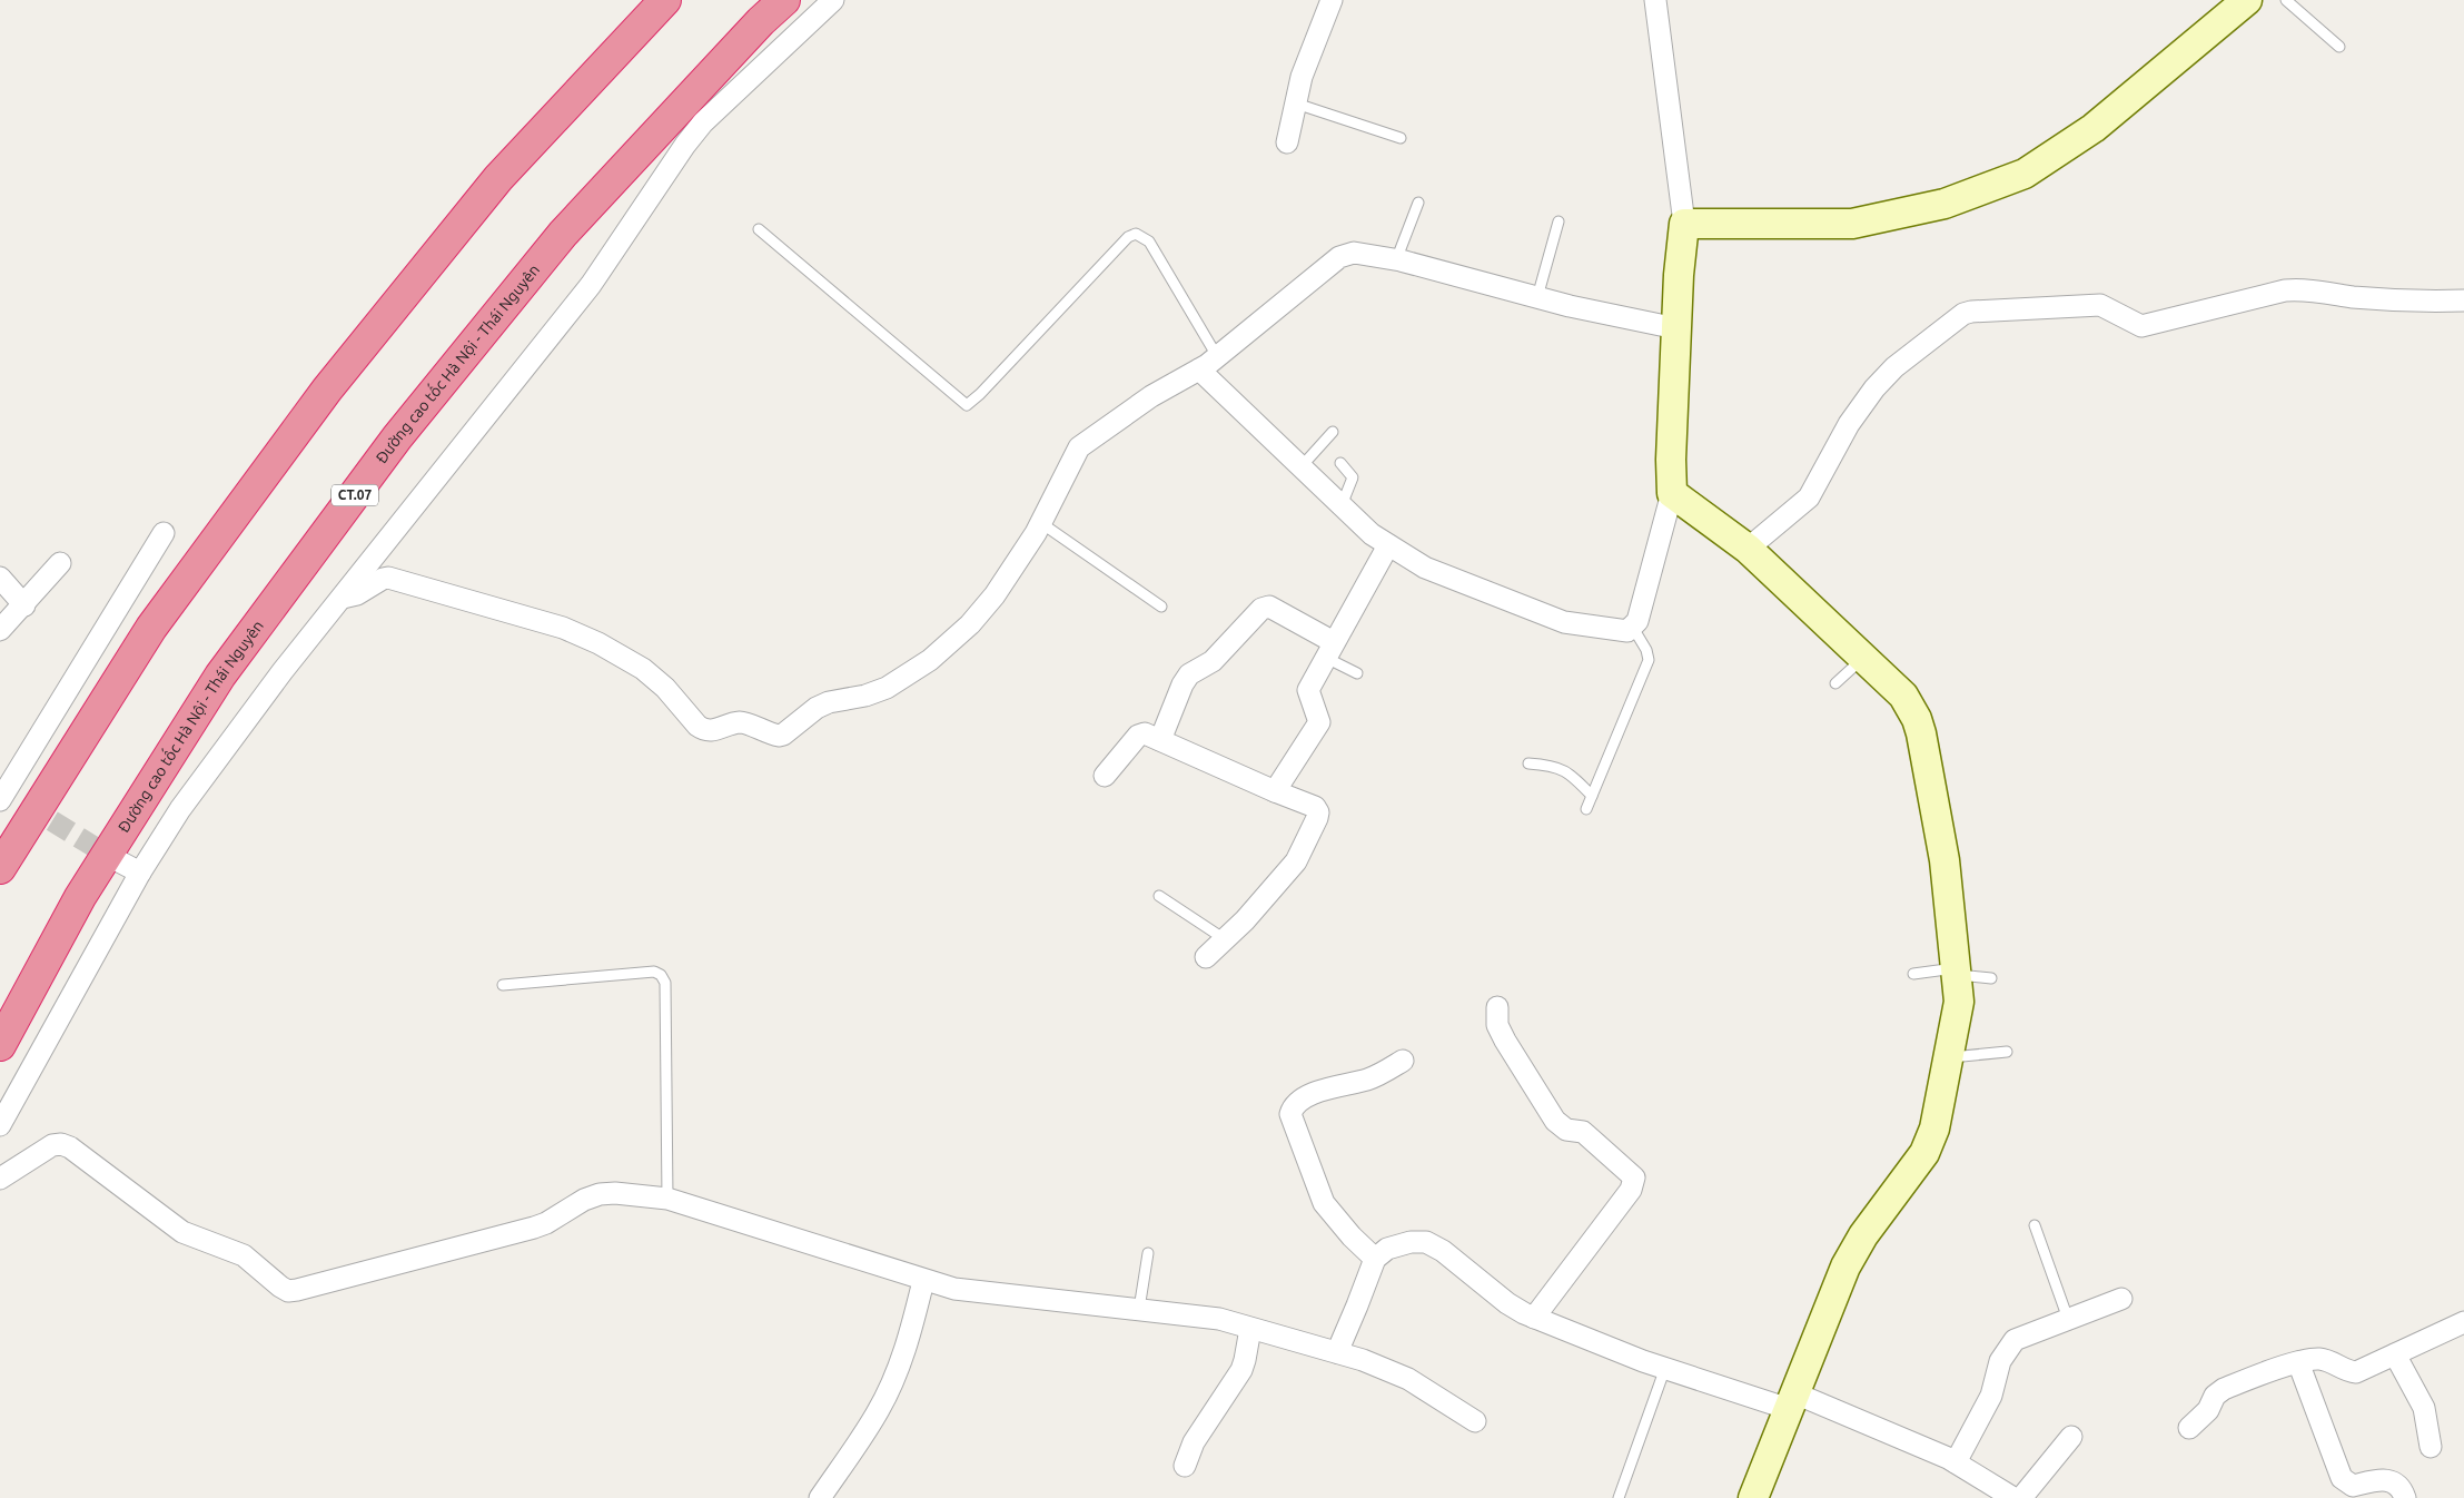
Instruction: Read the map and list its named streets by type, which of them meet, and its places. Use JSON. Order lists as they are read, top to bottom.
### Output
{
  "streets": {
    "highway": ["Đường cao tốc Hà Nội - Thái Nguyên", "CT.07"]
  }
}
